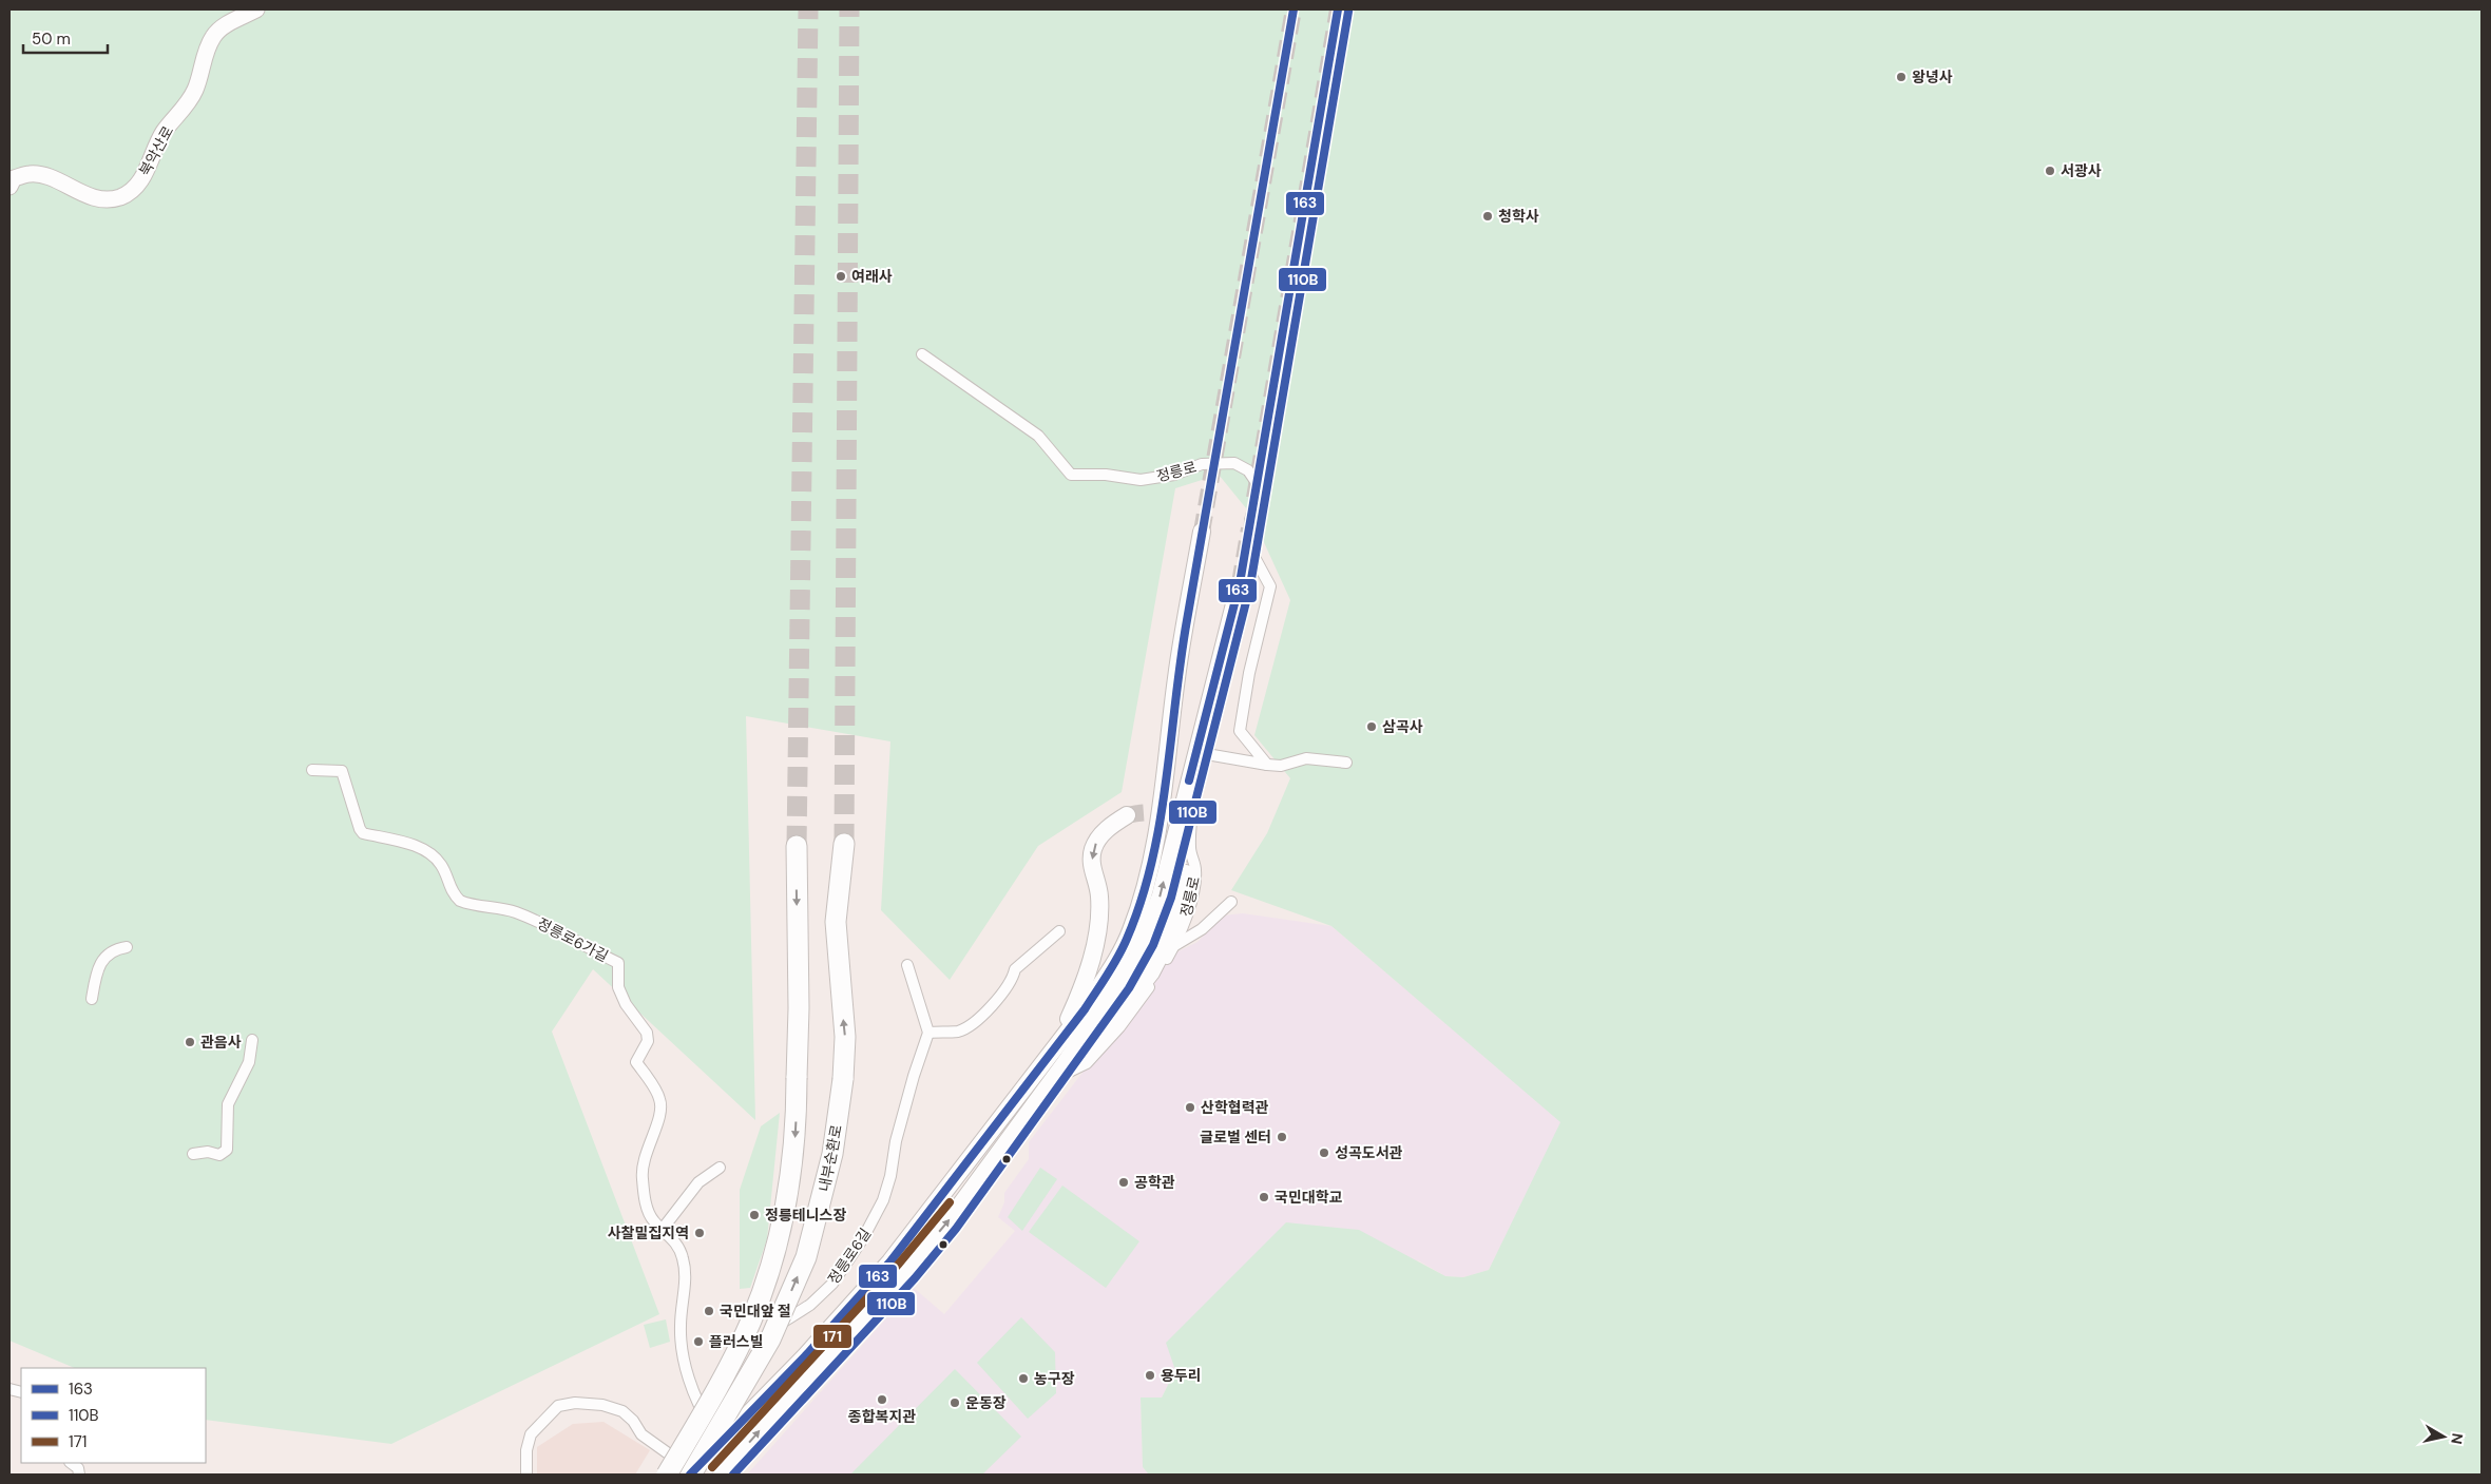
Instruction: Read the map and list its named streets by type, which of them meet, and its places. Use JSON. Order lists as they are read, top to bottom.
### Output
{
  "streets": {
    "highway": ["내부순환로"],
    "main road": ["정릉로"],
    "street": ["북악산로", "정릉로6가길", "정릉로6길"]
  },
  "crossings": [
    ["정릉로6가길", "정릉로6길"],
    ["내부순환로", "정릉로6길"]
  ],
  "places": [
    "왕녕사",
    "서광사",
    "청학사",
    "여래사",
    "삼곡사",
    "관음사",
    "산학협력관",
    "글로벌 센터",
    "성곡도서관",
    "공학관",
    "국민대학교",
    "정릉테니스장",
    "사찰밀집지역",
    "국민대앞 절",
    "플러스빌",
    "용두리",
    "농구장",
    "종합복지관",
    "운동장"
  ],
  "lines": ["transit line 163", "transit line 110B", "transit line 171"],
  "legend": ["163", "110B", "171"],
  "scale_bar": "50 m",
  "north": "right"
}
